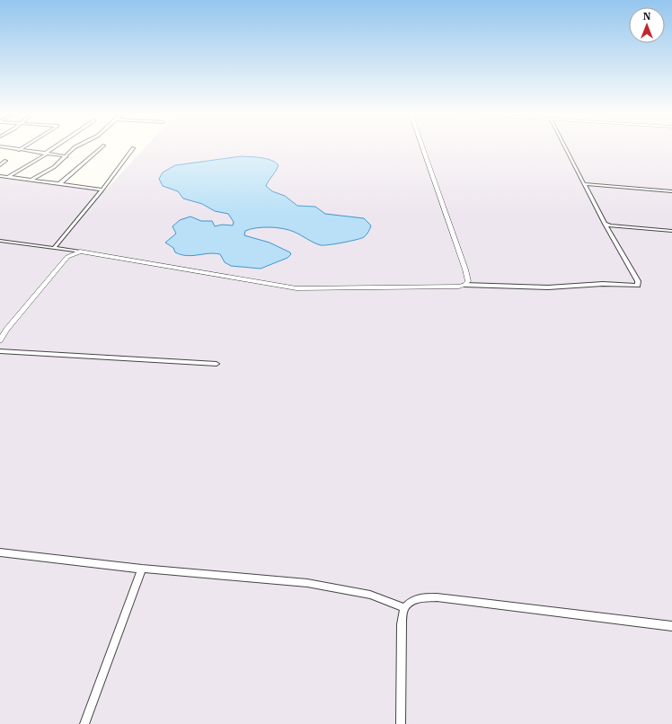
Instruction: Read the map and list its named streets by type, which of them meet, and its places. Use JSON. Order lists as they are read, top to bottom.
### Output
{
  "north": "top"
}
